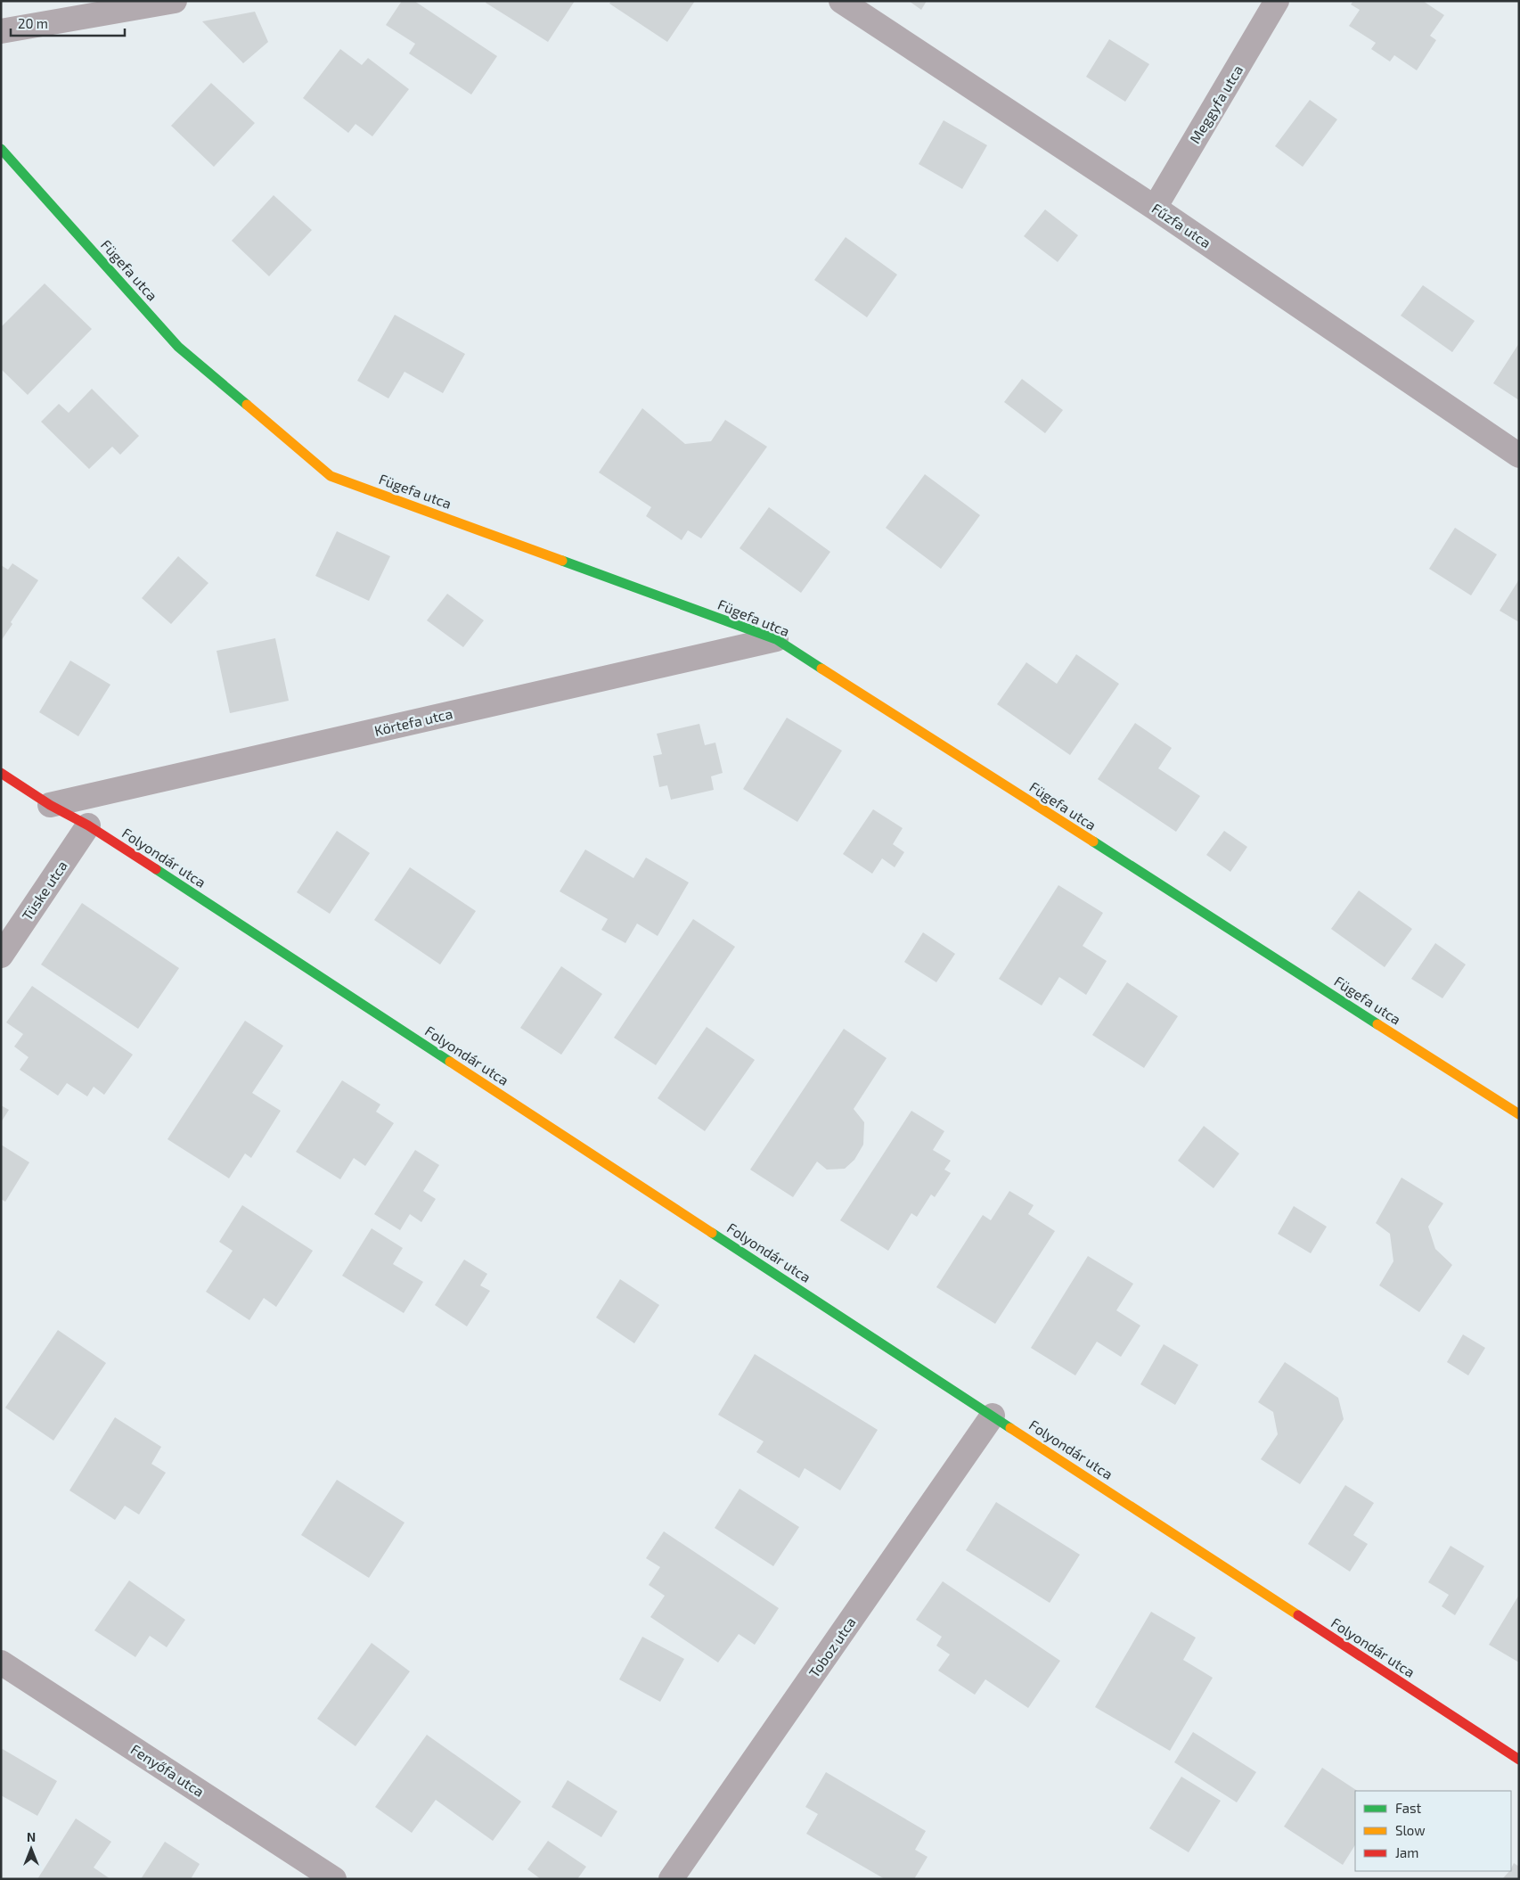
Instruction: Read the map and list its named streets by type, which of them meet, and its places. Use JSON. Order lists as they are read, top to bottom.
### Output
{
  "streets": {
    "street": [
      "Meggyfa utca",
      "Fűzfa utca",
      "Fügefa utca",
      "Körtefa utca",
      "Folyondár utca",
      "Tüske utca",
      "Toboz utca",
      "Fenyőfa utca"
    ]
  },
  "crossings": [
    ["Meggyfa utca", "Fűzfa utca"],
    ["Fügefa utca", "Körtefa utca"],
    ["Körtefa utca", "Folyondár utca"],
    ["Folyondár utca", "Tüske utca"],
    ["Folyondár utca", "Toboz utca"]
  ],
  "legend": ["Fast", "Slow", "Jam"],
  "scale_bar": "20 m",
  "north": "top"
}
